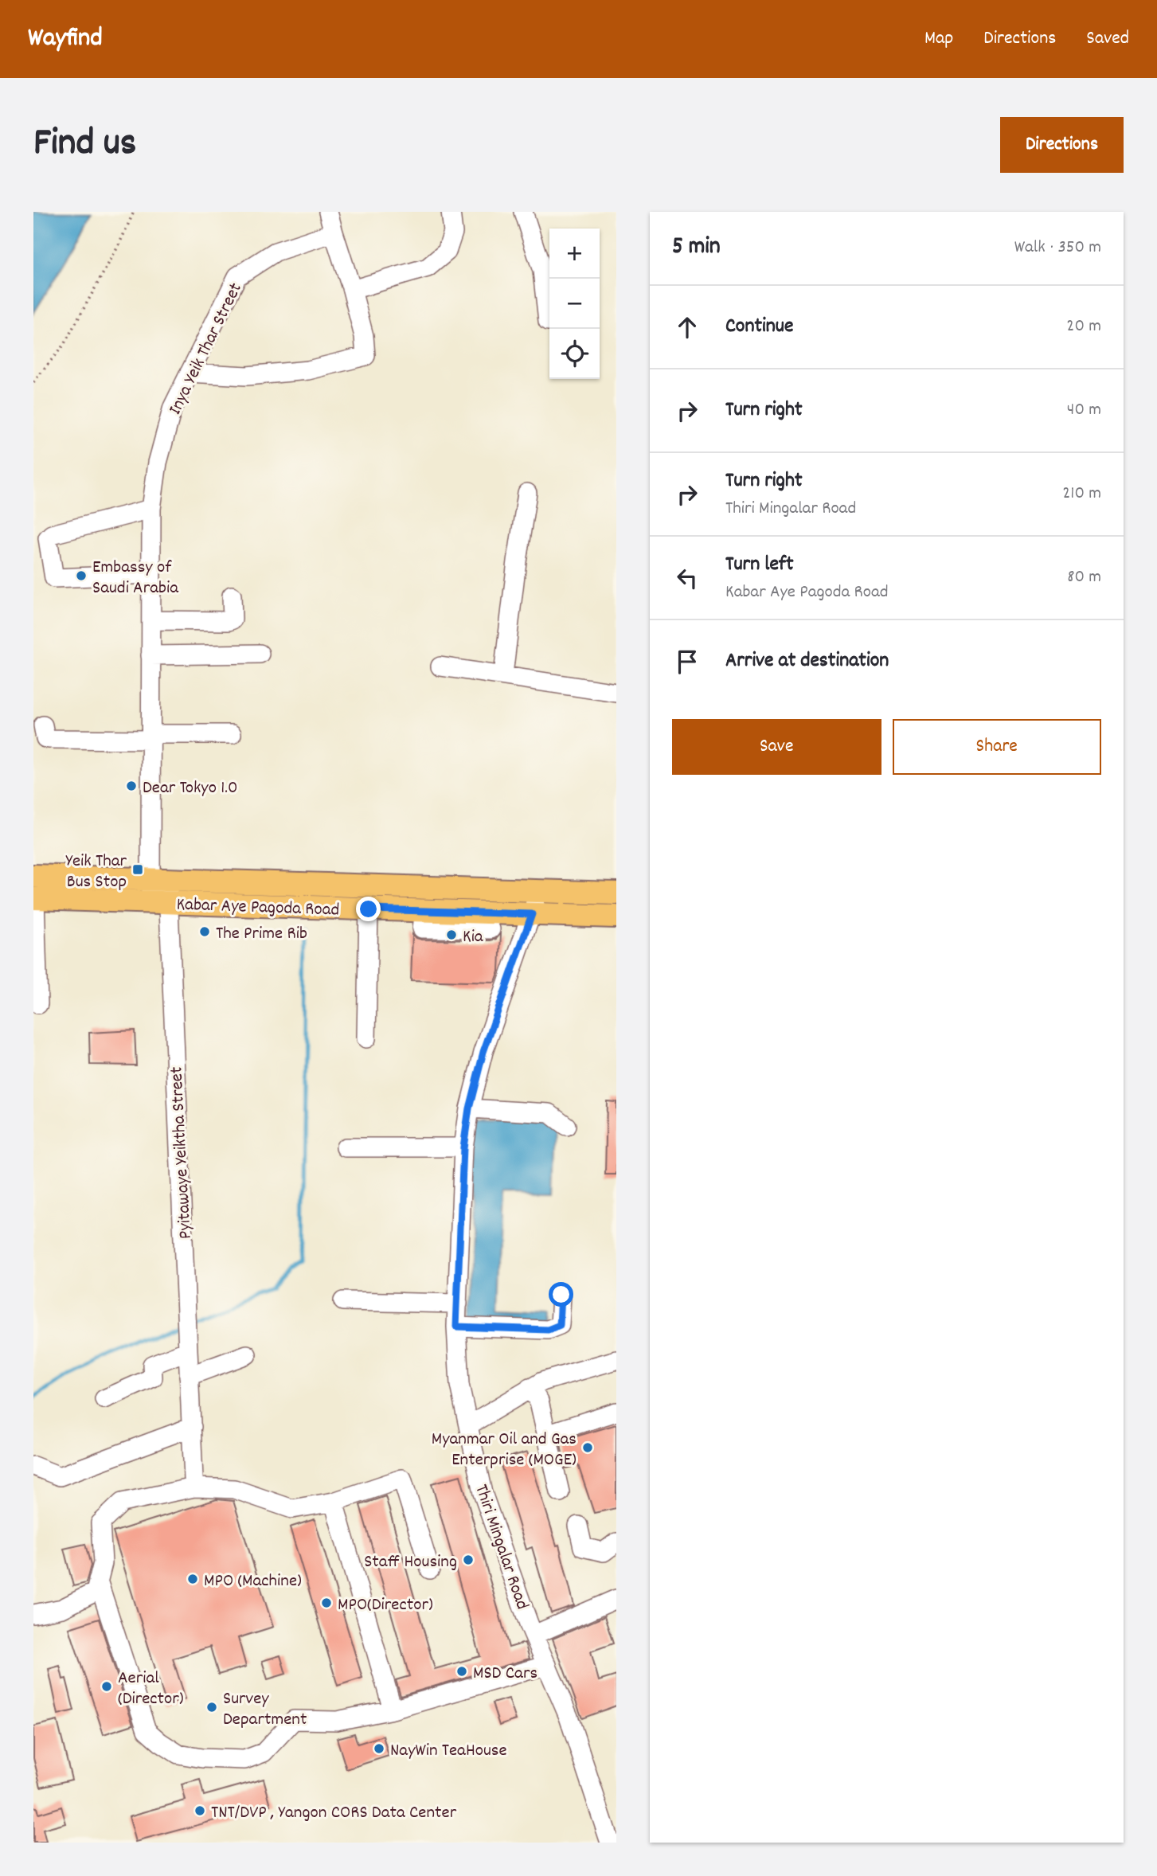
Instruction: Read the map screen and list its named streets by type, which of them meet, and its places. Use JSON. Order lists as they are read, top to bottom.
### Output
{
  "streets": {
    "main road": ["Kabar Aye Pagoda Road"],
    "street": ["Inya Yeik Thar Street", "Pyitawaye Yeiktha Street", "Thiri Mingalar Road"]
  },
  "crossings": [
    ["Inya Yeik Thar Street", "Kabar Aye Pagoda Road"],
    ["Inya Yeik Thar Street", "Pyitawaye Yeiktha Street"],
    ["Kabar Aye Pagoda Road", "Pyitawaye Yeiktha Street"],
    ["Kabar Aye Pagoda Road", "Thiri Mingalar Road"]
  ],
  "places": {
    "other": [
      "Embassy of Saudi Arabia",
      "Dear Tokyo 1.0",
      "The Prime Rib",
      "Kia",
      "Myanmar Oil and Gas Enterprise (MOGE)",
      "Staff Housing",
      "MPO (Machine)",
      "MPO(Director)",
      "MSD Cars",
      "Aerial (Director)",
      "Survey Department",
      "NayWin TeaHouse",
      "TNT/DVP , Yangon CORS Data Center"
    ],
    "transit": ["Yeik Thar Bus Stop"]
  },
  "page": {
    "header": "Wayfind",
    "nav": ["Map", "Directions", "Saved"],
    "title": "Find us",
    "buttons": [
      "Directions",
      ["Save", "Share"]
    ],
    "heading": ["5 min", "Walk · 350 m"],
    "map_buttons": ["+", "−"],
    "list": [
      ["Continue", "20 m"],
      ["Turn right", "40 m"],
      ["Turn right", "Thiri Mingalar Road", "210 m"],
      ["Turn left", "Kabar Aye Pagoda Road", "80 m"],
      "Arrive at destination"
    ]
  }
}
